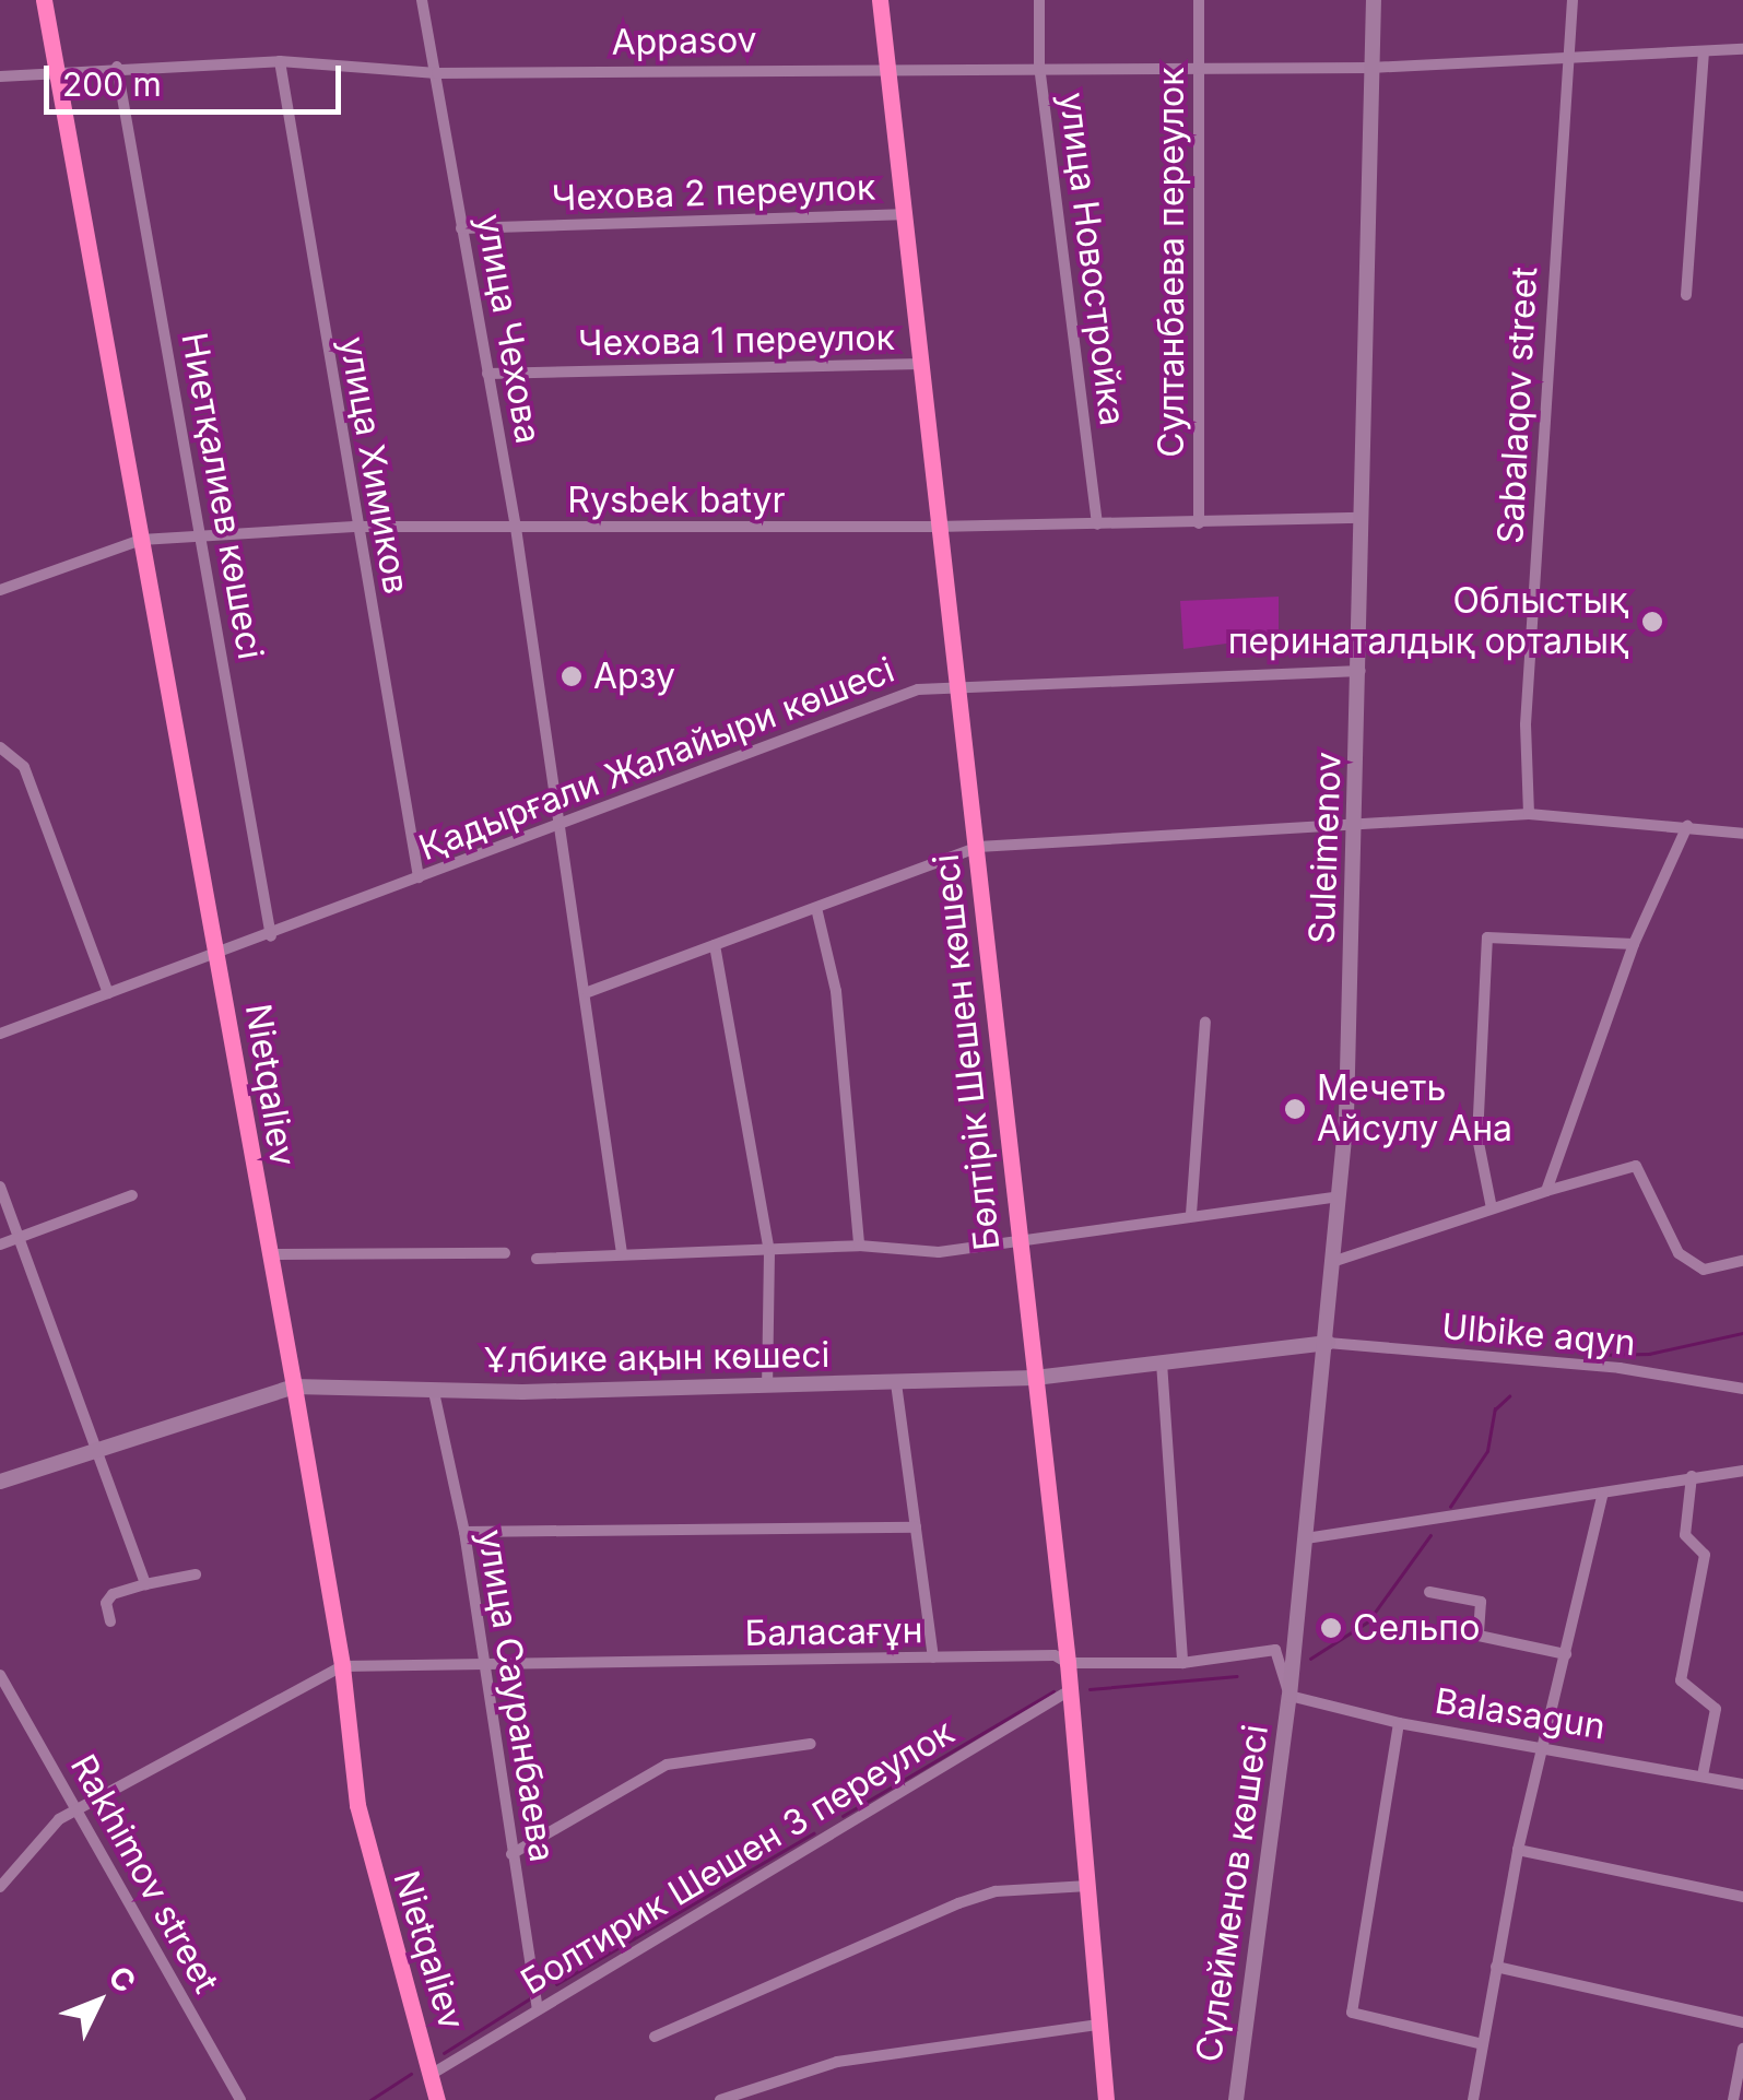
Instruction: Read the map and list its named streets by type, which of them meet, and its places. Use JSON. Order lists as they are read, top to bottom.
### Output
{
  "streets": {
    "main road": ["Suleimenov", "Ұлбике ақын көшесі", "Сүлейменов көшесі"],
    "street": [
      "Appasov",
      "Чехова 2 переулок",
      "улица Новостройка",
      "Султанбаева переулок",
      "улица Чехова",
      "Чехова 1 переулок",
      "Sabalaqov street",
      "улица Химиков",
      "Ниетқалиев көшесі",
      "Rysbek batyr",
      "Қадырғали Жалайыри көшесі",
      "Бөлтірік Шешен көшесі",
      "Nietqaliev",
      "Ulbike aqyn",
      "Баласағұн",
      "улица Сауранбаева",
      "Balasagun",
      "Болтирик Шешен 3 переулок",
      "Rakhimov street"
    ]
  },
  "crossings": [
    ["Appasov", "улица Новостройка"],
    ["Appasov", "Султанбаева переулок"],
    ["Appasov", "улица Чехова"],
    ["Appasov", "Sabalaqov street"],
    ["Appasov", "улица Химиков"],
    ["Appasov", "Ниетқалиев көшесі"],
    ["Appasov", "Suleimenov"],
    ["Appasov", "Бөлтірік Шешен көшесі"],
    ["Appasov", "Nietqaliev"],
    ["Чехова 2 переулок", "улица Чехова"],
    ["Чехова 2 переулок", "Бөлтірік Шешен көшесі"],
    ["улица Новостройка", "Rysbek batyr"],
    ["Султанбаева переулок", "Rysbek batyr"],
    ["улица Чехова", "Чехова 1 переулок"],
    ["улица Чехова", "Rysbek batyr"],
    ["улица Чехова", "Қадырғали Жалайыри көшесі"],
    ["Чехова 1 переулок", "Бөлтірік Шешен көшесі"],
    ["улица Химиков", "Rysbek batyr"],
    ["улица Химиков", "Қадырғали Жалайыри көшесі"],
    ["Ниетқалиев көшесі", "Rysbek batyr"],
    ["Ниетқалиев көшесі", "Қадырғали Жалайыри көшесі"],
    ["Rysbek batyr", "Suleimenov"],
    ["Rysbek batyr", "Бөлтірік Шешен көшесі"],
    ["Rysbek batyr", "Nietqaliev"],
    ["Қадырғали Жалайыри көшесі", "Suleimenov"],
    ["Қадырғали Жалайыри көшесі", "Бөлтірік Шешен көшесі"],
    ["Қадырғали Жалайыри көшесі", "Nietqaliev"],
    ["Suleimenov", "Ulbike aqyn"],
    ["Suleimenov", "Ұлбике ақын көшесі"],
    ["Suleimenov", "Баласағұн"],
    ["Suleimenov", "Balasagun"],
    ["Suleimenov", "Сүлейменов көшесі"],
    ["Бөлтірік Шешен көшесі", "Ұлбике ақын көшесі"],
    ["Бөлтірік Шешен көшесі", "Баласағұн"],
    ["Бөлтірік Шешен көшесі", "Болтирик Шешен 3 переулок"],
    ["Nietqaliev", "Ұлбике ақын көшесі"],
    ["Nietqaliev", "Баласағұн"],
    ["Nietqaliev", "Болтирик Шешен 3 переулок"],
    ["Ulbike aqyn", "Ұлбике ақын көшесі"],
    ["Ұлбике ақын көшесі", "улица Сауранбаева"],
    ["Баласағұн", "улица Сауранбаева"],
    ["Баласағұн", "Balasagun"],
    ["Баласағұн", "Сүлейменов көшесі"],
    ["улица Сауранбаева", "Болтирик Шешен 3 переулок"],
    ["Balasagun", "Сүлейменов көшесі"]
  ],
  "places": [
    "Облыстық перинаталдық орталық",
    "Арзу",
    "Мечеть Айсулу Ана",
    "Сельпо"
  ],
  "scale_bar": "200 m",
  "north": "top right"
}
